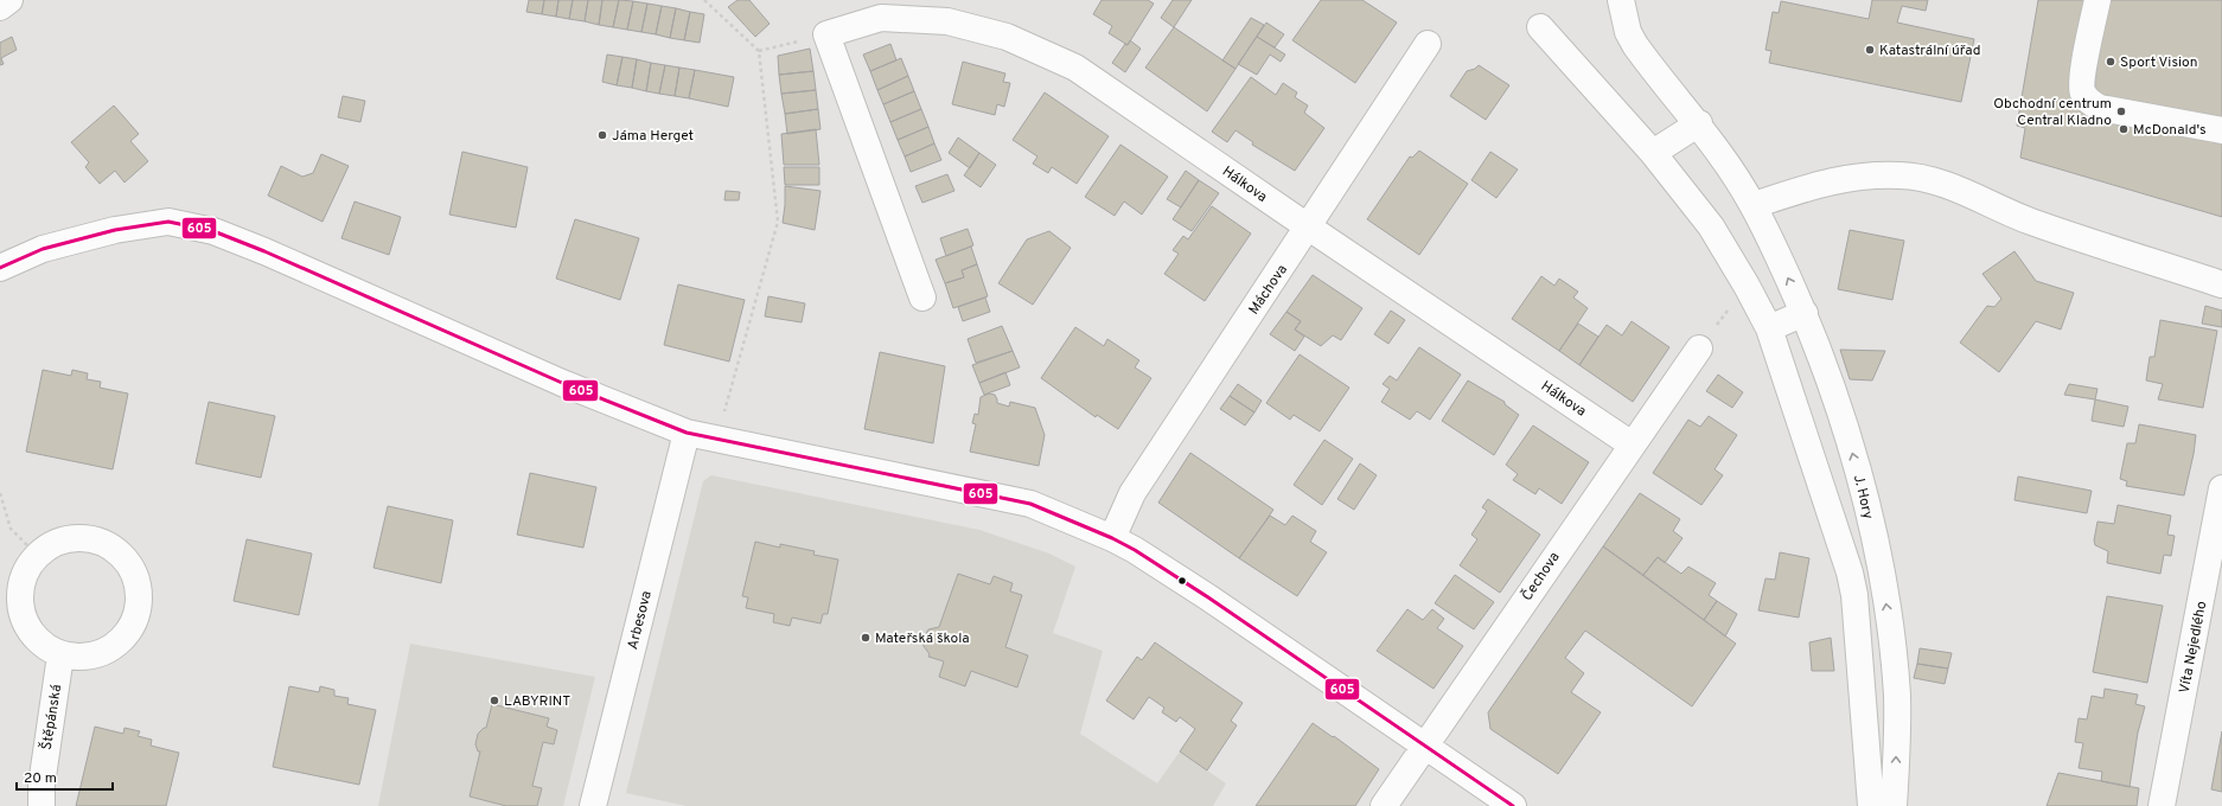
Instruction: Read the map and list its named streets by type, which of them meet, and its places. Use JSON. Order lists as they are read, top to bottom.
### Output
{
  "streets": {
    "street": [
      "Hálkova",
      "Máchova",
      "J. Hory",
      "Čechova",
      "Arbesova",
      "Víta Nejedlého",
      "Štěpánská"
    ]
  },
  "crossings": [
    ["Hálkova", "Máchova"],
    ["Hálkova", "Čechova"]
  ],
  "places": [
    "Katastrální úřad",
    "Sport Vision",
    "Obchodní centrum Central Kladno",
    "McDonald's",
    "Jáma Herget",
    "Mateřská škola",
    "LABYRINT"
  ],
  "lines": ["transit line 605"],
  "scale_bar": "20 m"
}
